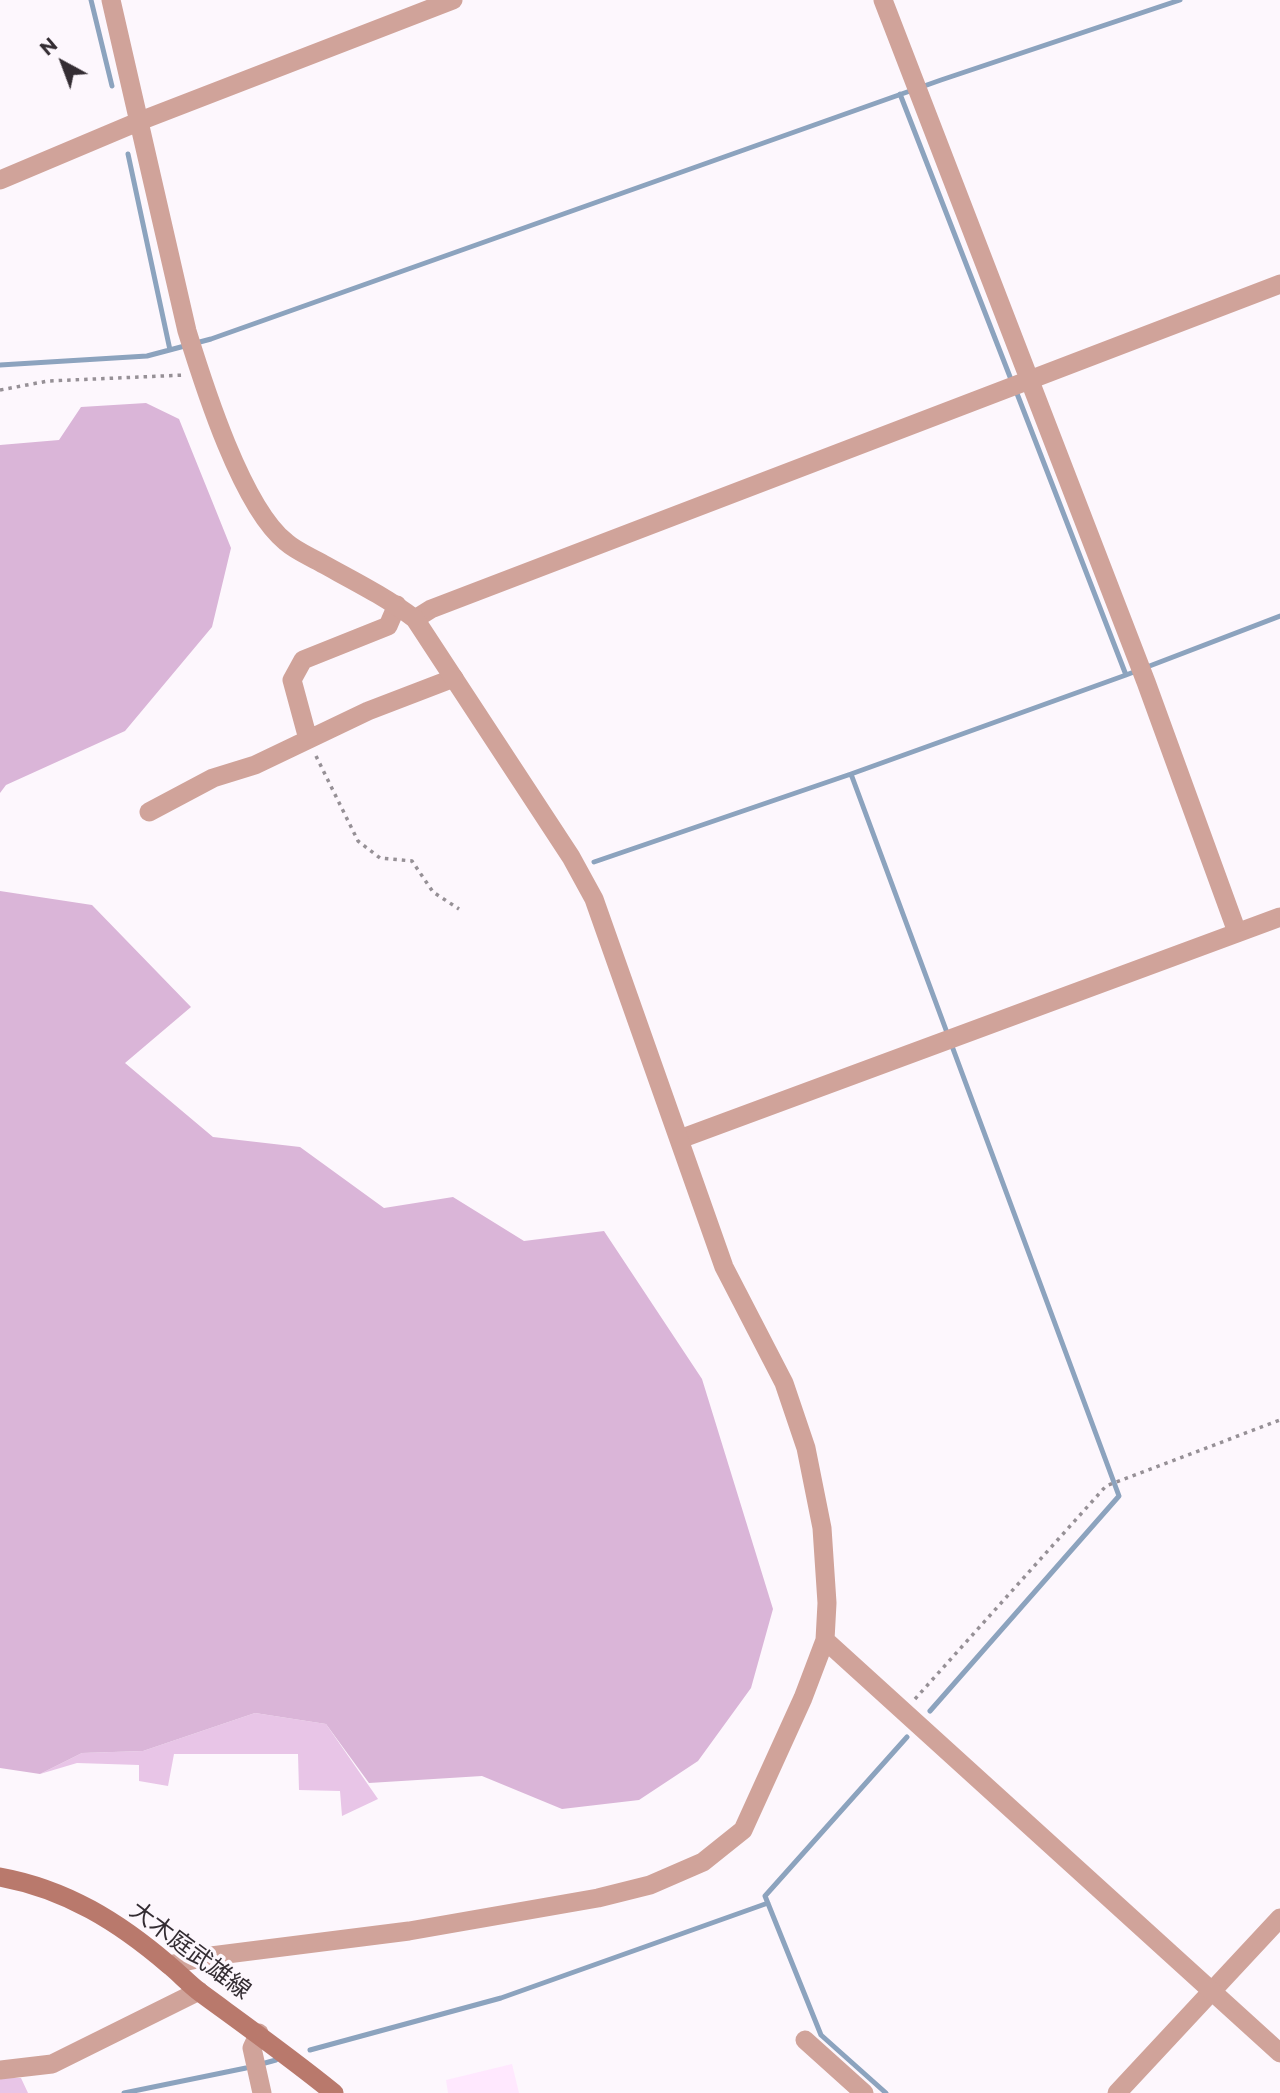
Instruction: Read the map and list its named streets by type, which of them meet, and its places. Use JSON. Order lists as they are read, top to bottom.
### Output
{
  "streets": {
    "main road": ["大木庭武雄線"]
  },
  "north": "top left"
}
